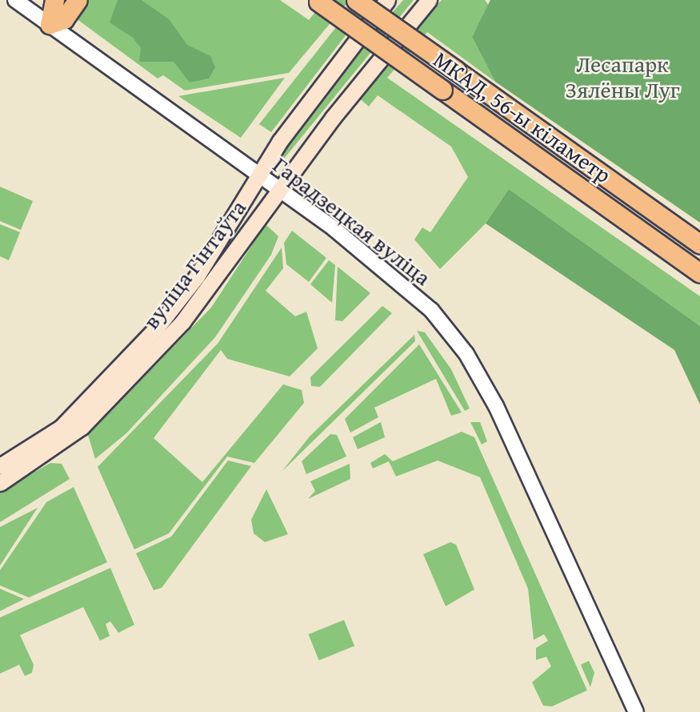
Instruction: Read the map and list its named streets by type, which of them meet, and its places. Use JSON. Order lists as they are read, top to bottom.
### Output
{
  "streets": {
    "highway": ["МКАД, 56-ы кіламетр"],
    "main road": ["вуліца Гінтаўта"],
    "street": ["Гарадзецкая вуліца"]
  },
  "crossings": [
    ["Гарадзецкая вуліца", "вуліца Гінтаўта"]
  ],
  "parks": ["Лесапарк Зялёны Луг"]
}
